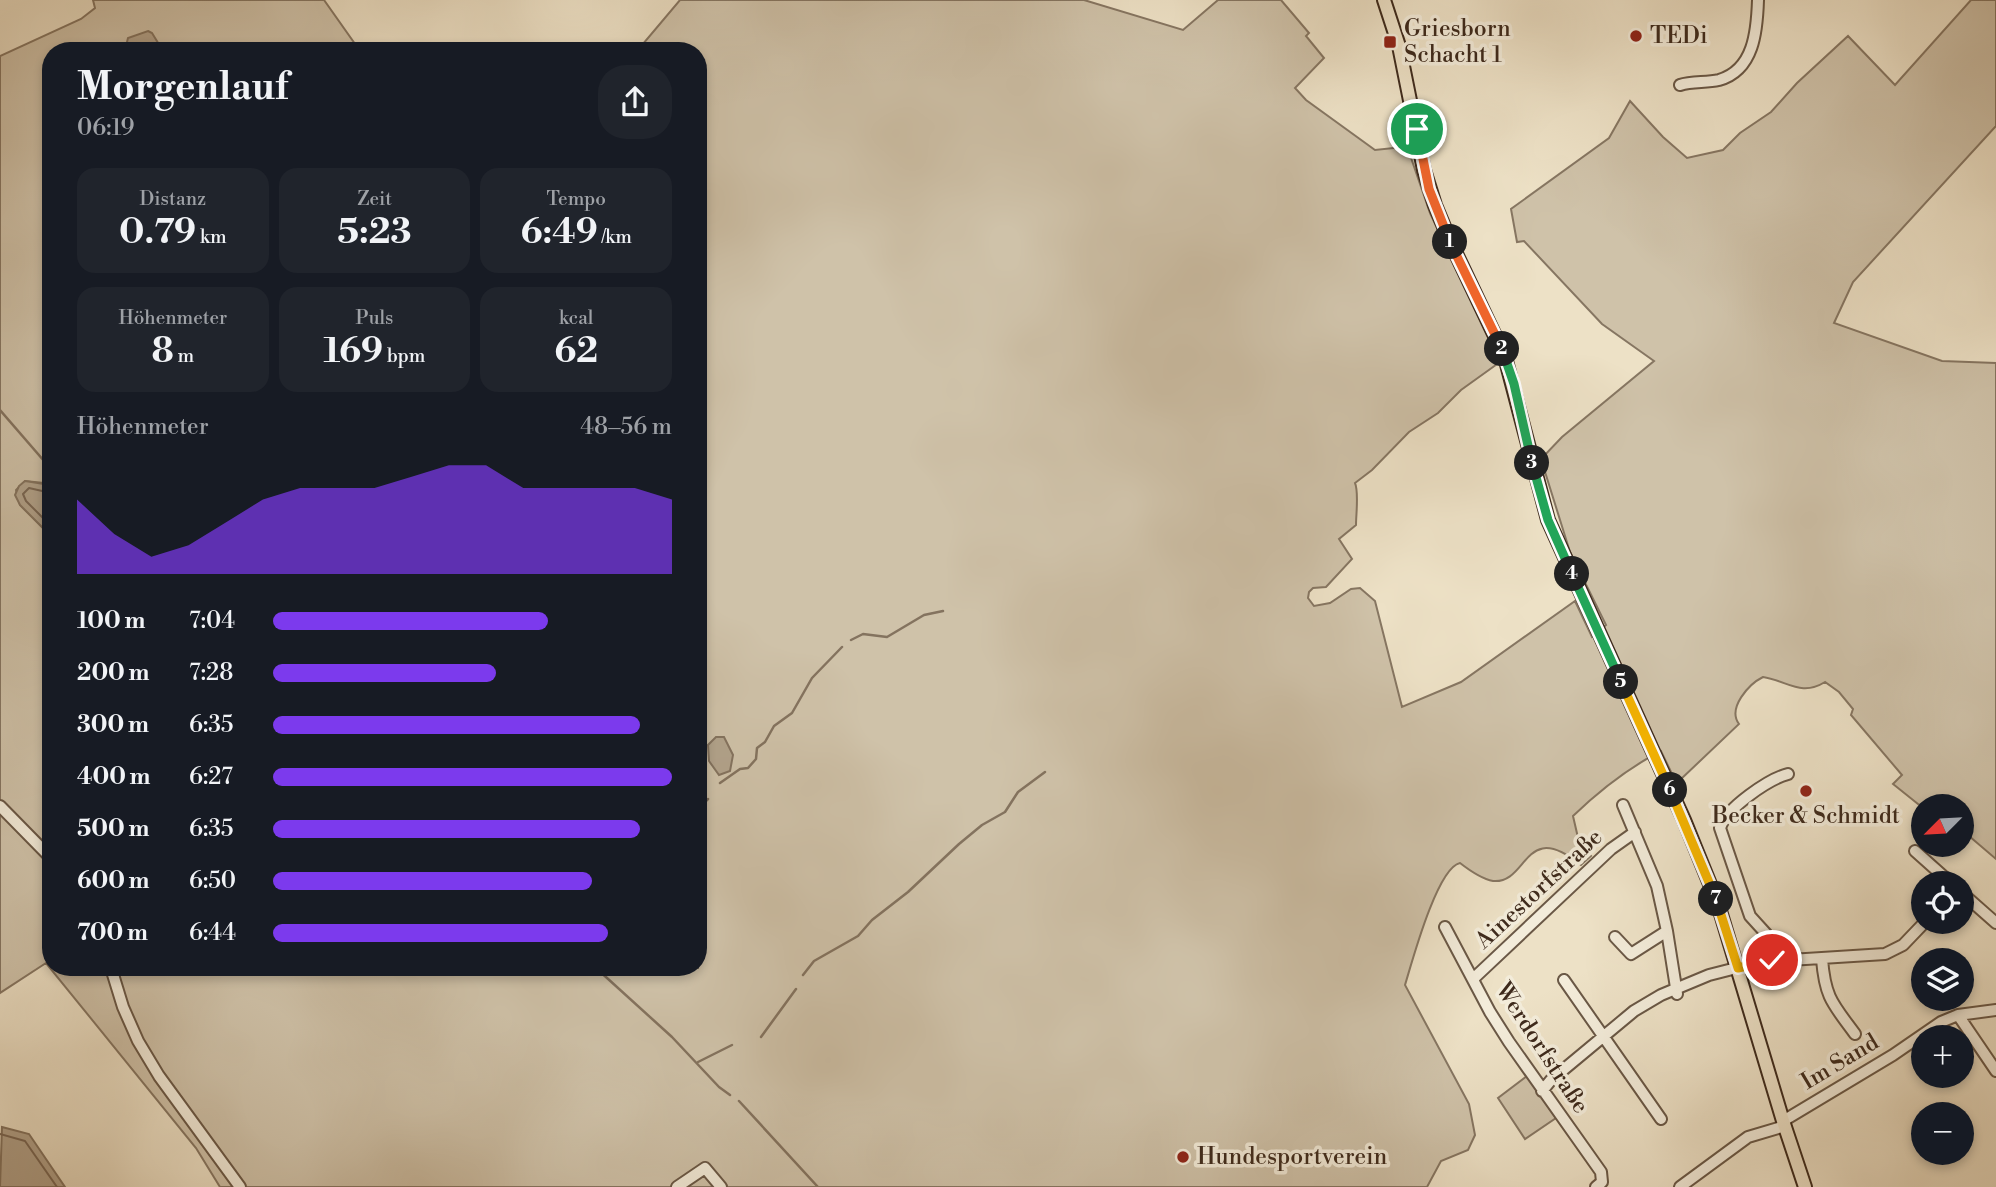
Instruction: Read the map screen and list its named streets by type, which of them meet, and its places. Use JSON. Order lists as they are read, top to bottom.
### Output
{
  "streets": {
    "street": ["Ainestorfstraße", "Werdorfstraße", "Im Sand"]
  },
  "crossings": [
    ["Ainestorfstraße", "Werdorfstraße"]
  ],
  "places": {
    "other": ["TEDi", "Becker & Schmidt", "Hundesportverein"],
    "transit": ["Griesborn Schacht 1"]
  },
  "north": "bottom left",
  "page": {
    "heading": ["Morgenlauf", "06:19"],
    "stats": [
      ["Distanz", "0.79 km"],
      ["Zeit", "5:23"],
      ["Tempo", "6:49 /km"],
      ["Höhenmeter", "8 m"],
      ["Puls", "169 bpm"],
      ["kcal", "62"]
    ],
    "pins": [
      "1",
      "2",
      "3",
      "4",
      "5",
      "6",
      "7"
    ],
    "chart": ["Höhenmeter", "48–56 m"],
    "list": [
      {
        "name": "100 m",
        "note": "7:04"
      },
      {
        "name": "200 m",
        "note": "7:28"
      },
      {
        "name": "300 m",
        "note": "6:35"
      },
      {
        "name": "400 m",
        "note": "6:27"
      },
      {
        "name": "500 m",
        "note": "6:35"
      },
      {
        "name": "600 m",
        "note": "6:50"
      },
      {
        "name": "700 m",
        "note": "6:44"
      }
    ],
    "map_buttons": ["+", "−"]
  }
}
